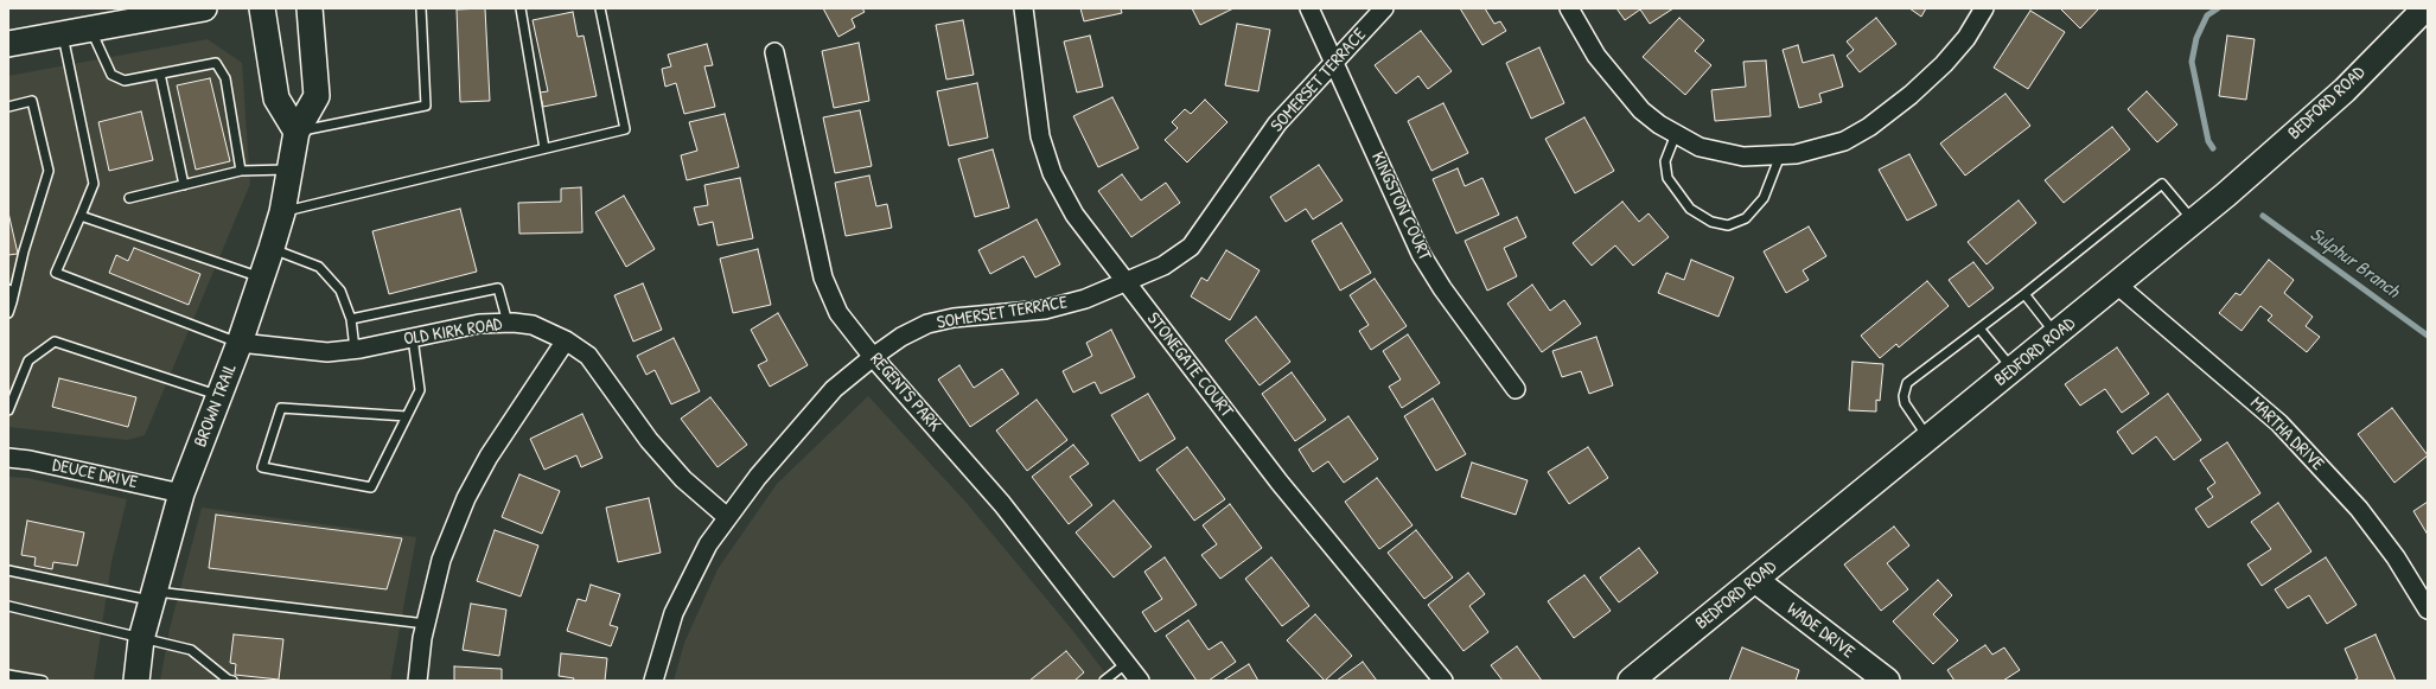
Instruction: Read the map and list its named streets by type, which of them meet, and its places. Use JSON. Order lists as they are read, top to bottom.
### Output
{
  "streets": {
    "main road": ["BEDFORD ROAD", "BROWN TRAIL", "WADE DRIVE"],
    "street": [
      "SOMERSET TERRACE",
      "KINGSTON COURT",
      "OLD KIRK ROAD",
      "STONEGATE COURT",
      "REGENTS PARK",
      "MARTHA DRIVE",
      "DEUCE DRIVE"
    ]
  },
  "crossings": [
    ["SOMERSET TERRACE", "KINGSTON COURT"],
    ["SOMERSET TERRACE", "OLD KIRK ROAD"],
    ["SOMERSET TERRACE", "STONEGATE COURT"],
    ["SOMERSET TERRACE", "REGENTS PARK"],
    ["BEDFORD ROAD", "MARTHA DRIVE"],
    ["BEDFORD ROAD", "WADE DRIVE"],
    ["OLD KIRK ROAD", "BROWN TRAIL"],
    ["BROWN TRAIL", "DEUCE DRIVE"]
  ],
  "water": ["Sulphur Branch"]
}
